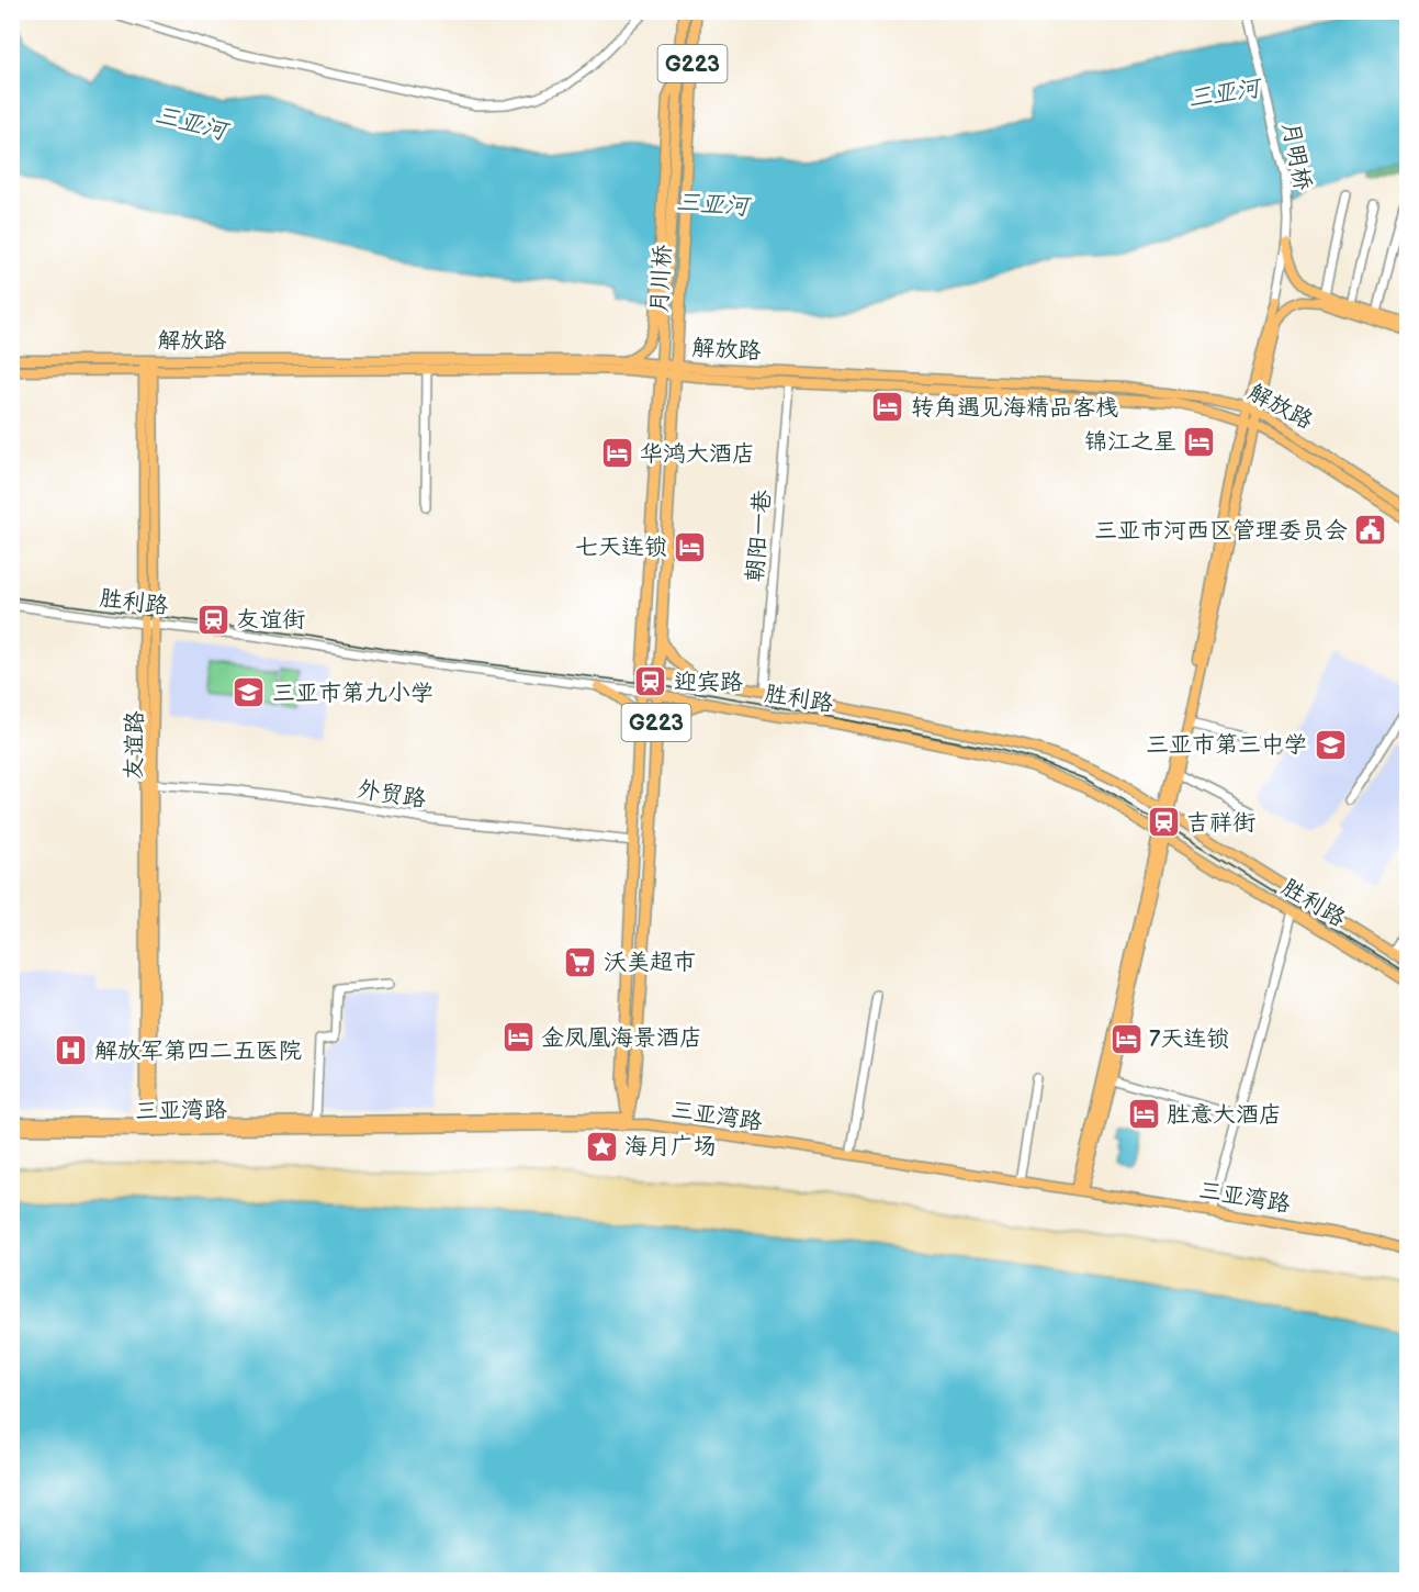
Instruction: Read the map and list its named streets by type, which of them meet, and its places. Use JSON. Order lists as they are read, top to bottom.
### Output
{
  "streets": {
    "highway": ["G223", "月川桥"],
    "main road": [
      "解放路",
      "胜利路",
      "友谊路",
      "三亚湾路"
    ],
    "street": ["月明桥", "朝阳一巷", "外贸路"]
  },
  "crossings": [
    ["G223", "月川桥"],
    ["G223", "解放路"],
    ["G223", "胜利路"],
    ["G223", "外贸路"],
    ["G223", "三亚湾路"],
    ["月川桥", "解放路"],
    ["解放路", "朝阳一巷"],
    ["解放路", "友谊路"],
    ["朝阳一巷", "胜利路"],
    ["胜利路", "友谊路"],
    ["友谊路", "外贸路"],
    ["友谊路", "三亚湾路"]
  ],
  "water": ["三亚河"],
  "places": {
    "hotel": [
      "转角遇见海精品客栈",
      "锦江之星",
      "华鸿大酒店",
      "七天连锁",
      "金凤凰海景酒店",
      "7天连锁",
      "胜意大酒店"
    ],
    "public building": ["三亚市河西区管理委员会"],
    "station": ["友谊街", "迎宾路", "吉祥街"],
    "school or university": ["三亚市第九小学", "三亚市第三中学"],
    "supermarket": ["沃美超市"],
    "hospital": ["解放军第四二五医院"],
    "place": ["海月广场"]
  }
}
